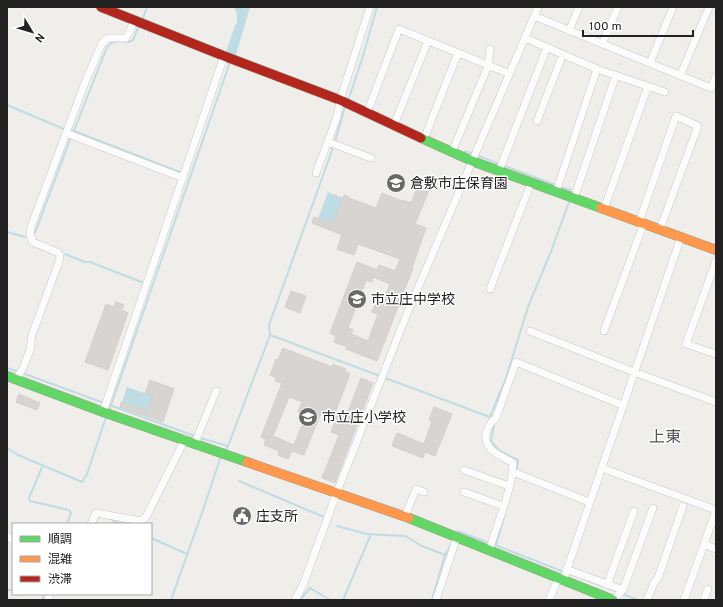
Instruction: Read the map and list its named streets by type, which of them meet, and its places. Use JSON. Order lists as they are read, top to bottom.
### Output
{
  "districts": ["上東"],
  "places": {
    "school or university": ["倉敷市庄保育園", "市立庄中学校", "市立庄小学校"],
    "public building": ["庄支所"]
  },
  "legend": ["順調", "混雑", "渋滞"],
  "scale_bar": "100 m",
  "north": "bottom right"
}
